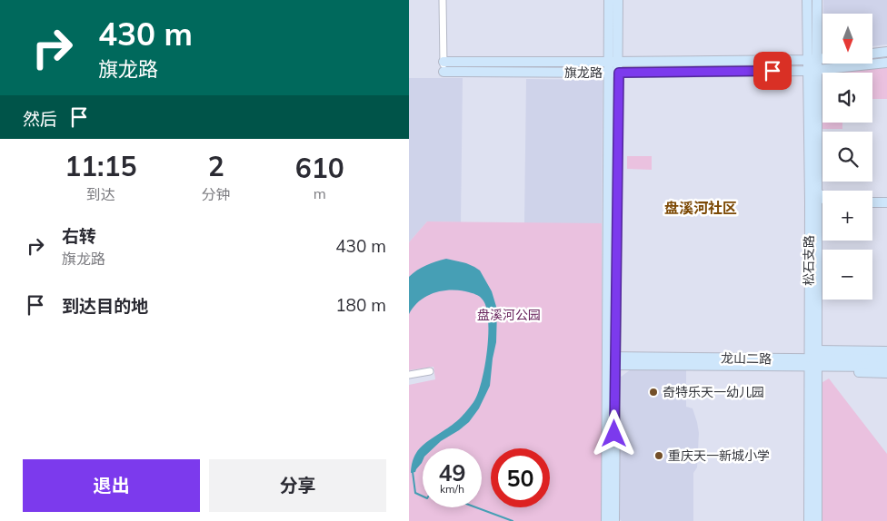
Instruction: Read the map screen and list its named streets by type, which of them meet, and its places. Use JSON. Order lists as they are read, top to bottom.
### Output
{
  "streets": {
    "main road": ["旗龙路", "松石支路", "龙山二路"]
  },
  "crossings": [
    ["旗龙路", "松石支路"],
    ["松石支路", "龙山二路"]
  ],
  "districts": ["盘溪河社区"],
  "parks": ["盘溪河公园"],
  "places": ["奇特乐天一幼儿园", "重庆天一新城小学"],
  "north": "bottom",
  "page": {
    "turn": ["430 m", "旗龙路"],
    "map_buttons": ["+", "−"],
    "then": "然后",
    "eta": [
      "11:15",
      "到达",
      "2",
      "分钟",
      "610",
      "m"
    ],
    "list": [
      {
        "name": "右转",
        "note": "旗龙路",
        "value": "430 m"
      },
      {
        "name": "到达目的地",
        "value": "180 m"
      }
    ],
    "speed": "49 km/h",
    "limit": "50",
    "buttons": ["退出", "分享"]
  }
}
